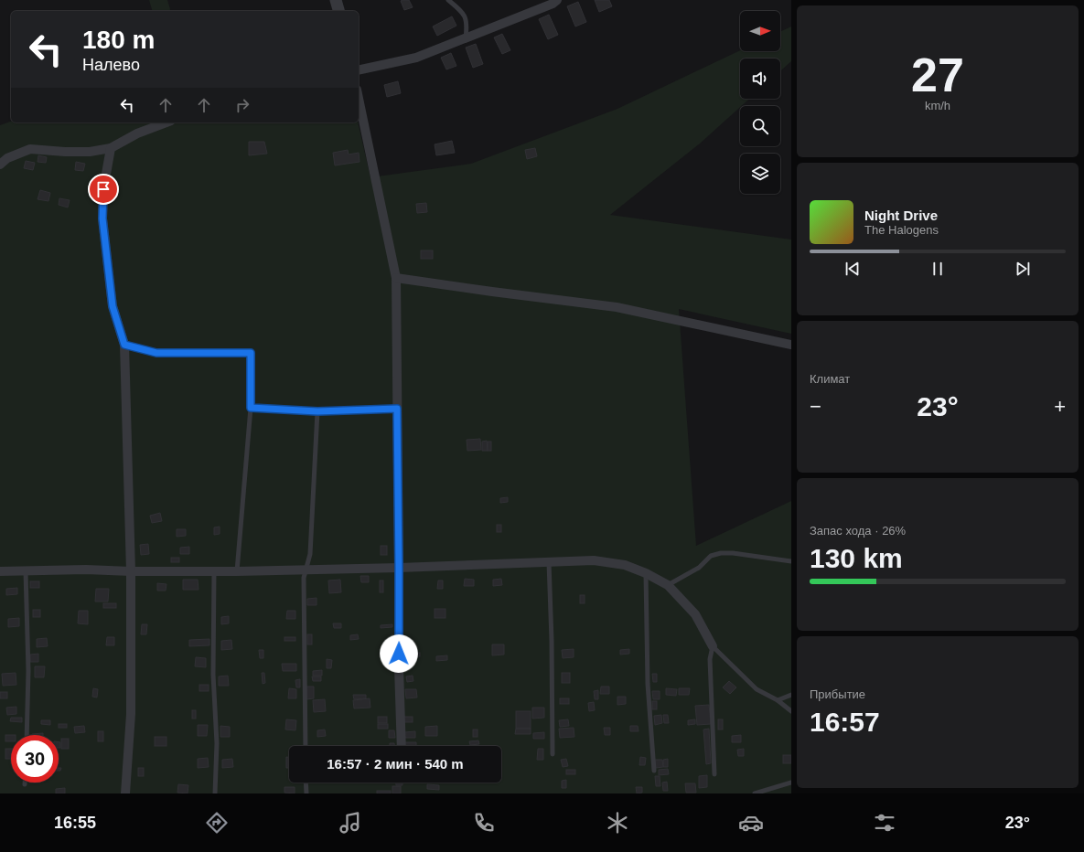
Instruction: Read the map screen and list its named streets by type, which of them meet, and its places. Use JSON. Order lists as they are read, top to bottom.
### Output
{
  "north": "right",
  "page": {
    "tile": [
      ["27", "km/h"],
      "Климат",
      ["Запас хода · 26%", "130 km"],
      ["Прибытие", "16:57"]
    ],
    "turn": ["180 m", "Налево"],
    "song": ["Night Drive", "The Halogens"],
    "heat": ["−", "23°", "+"],
    "limit": "30",
    "trip": "16:57 · 2 мин · 540 m",
    "tabs": ["16:55", "23°"]
  }
}
